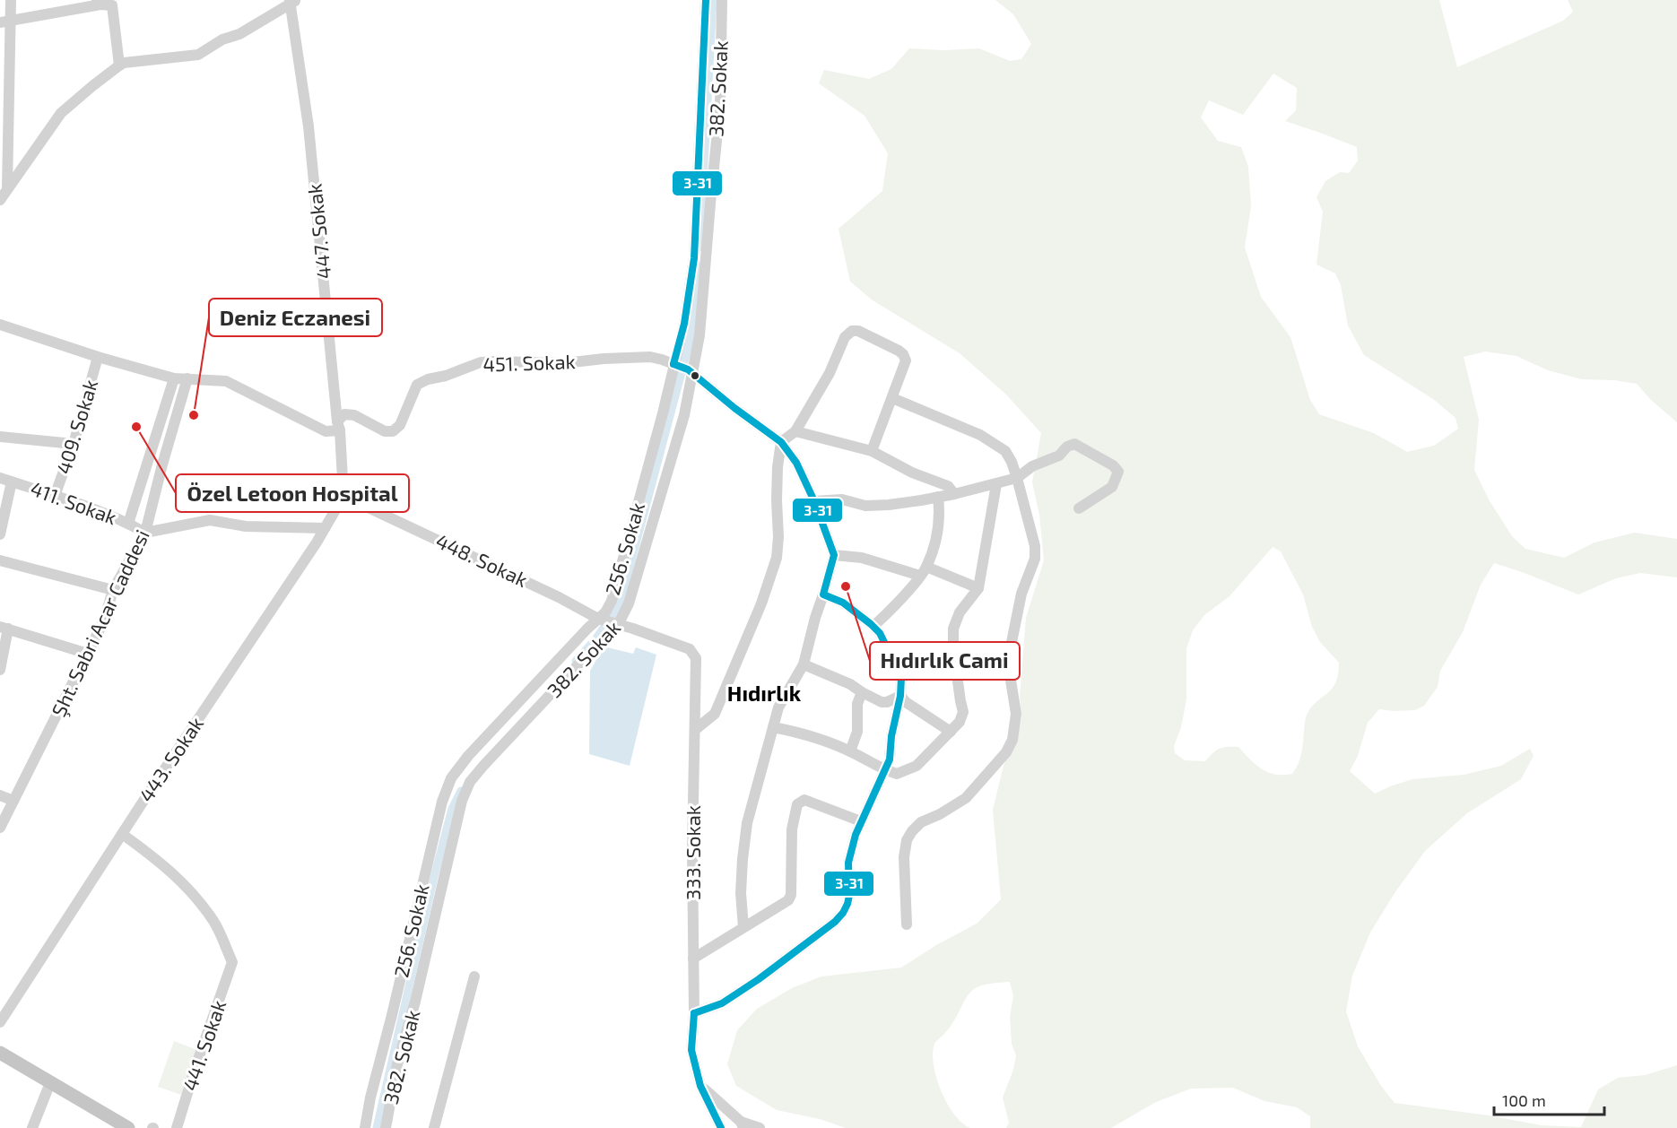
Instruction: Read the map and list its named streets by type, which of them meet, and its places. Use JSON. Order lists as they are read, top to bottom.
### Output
{
  "streets": {
    "street": [
      "382. Sokak",
      "447. Sokak",
      "451. Sokak",
      "409. Sokak",
      "411. Sokak",
      "256. Sokak",
      "448. Sokak",
      "Şht. Sabri Acar Caddesi",
      "443. Sokak",
      "333. Sokak",
      "441. Sokak"
    ]
  },
  "crossings": [
    ["382. Sokak", "451. Sokak"],
    ["382. Sokak", "256. Sokak"],
    ["382. Sokak", "448. Sokak"],
    ["382. Sokak", "333. Sokak"],
    ["447. Sokak", "451. Sokak"],
    ["447. Sokak", "448. Sokak"],
    ["447. Sokak", "443. Sokak"],
    ["451. Sokak", "256. Sokak"],
    ["409. Sokak", "411. Sokak"],
    ["411. Sokak", "Şht. Sabri Acar Caddesi"],
    ["256. Sokak", "448. Sokak"],
    ["448. Sokak", "443. Sokak"],
    ["448. Sokak", "333. Sokak"],
    ["443. Sokak", "441. Sokak"]
  ],
  "districts": ["Hıdırlık"],
  "places": ["Deniz Eczanesi", "Özel Letoon Hospital", "Hıdırlık Cami"],
  "lines": ["transit line 3-31"],
  "scale_bar": "100 m"
}
